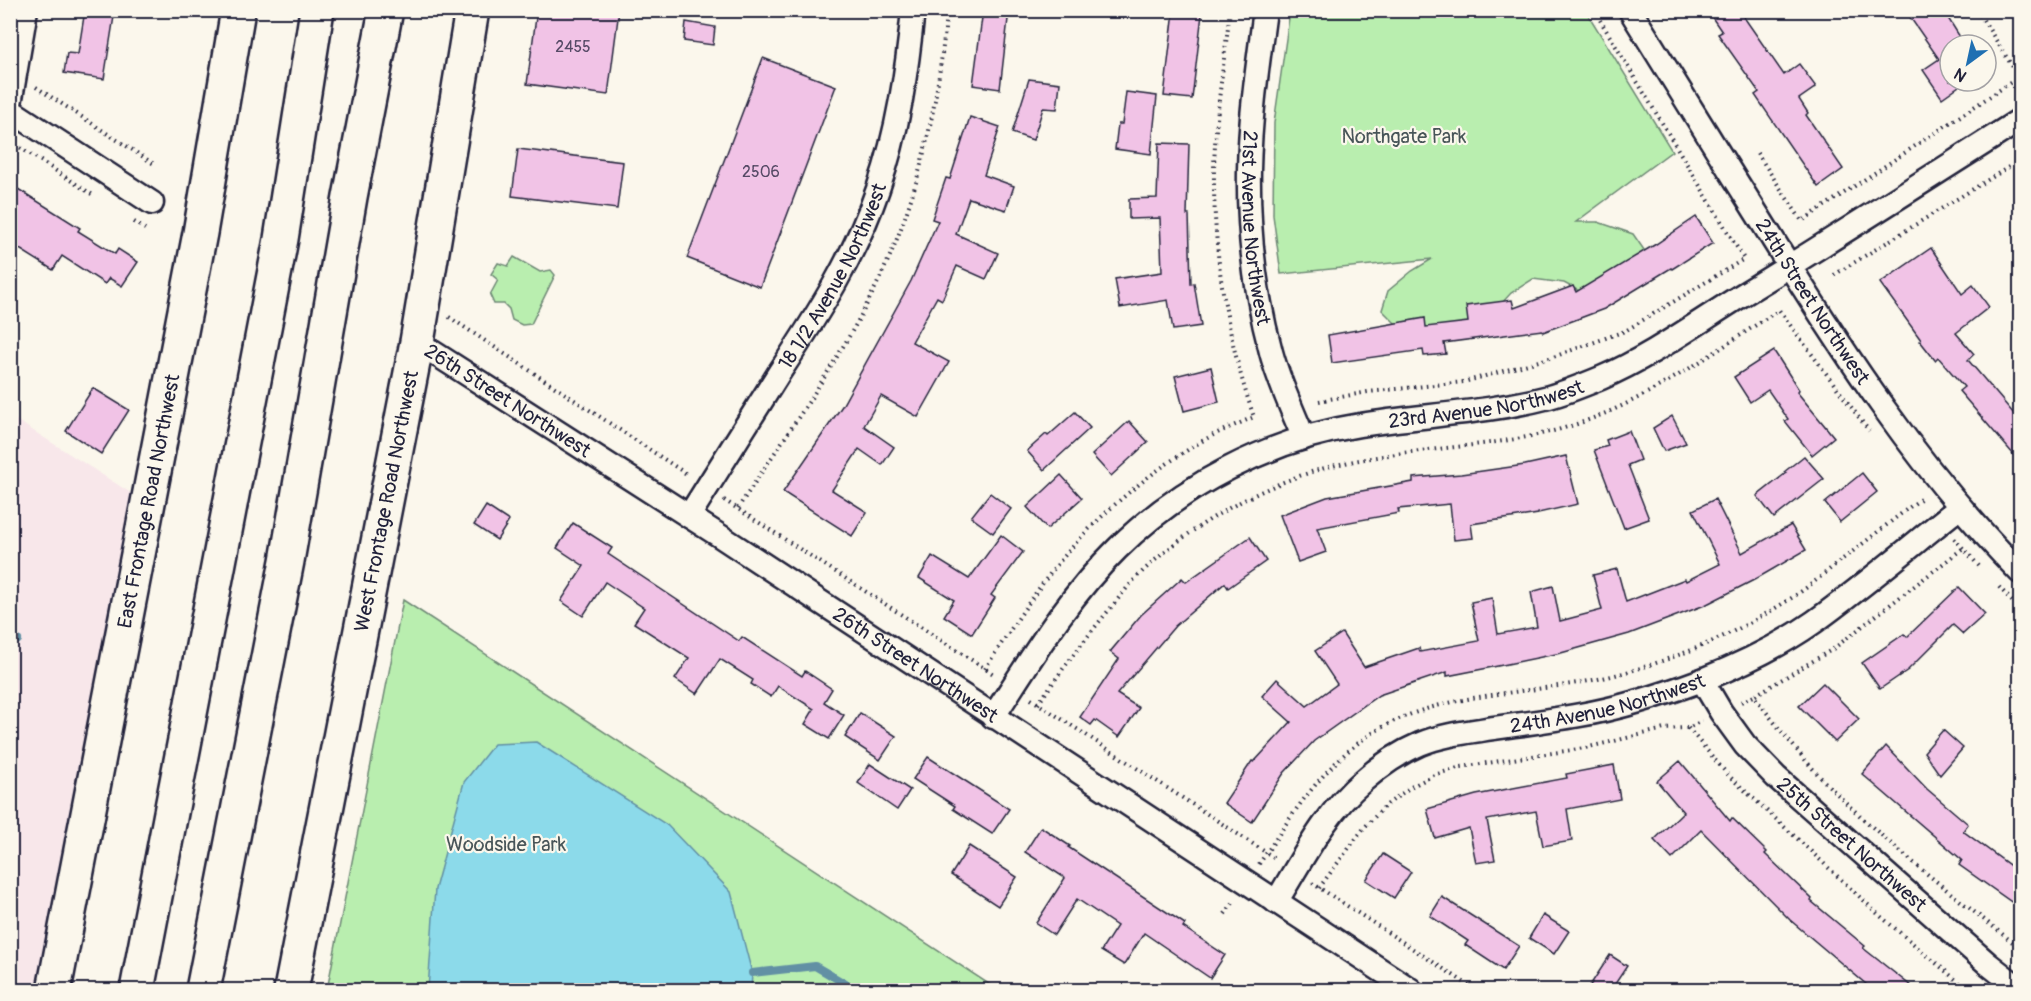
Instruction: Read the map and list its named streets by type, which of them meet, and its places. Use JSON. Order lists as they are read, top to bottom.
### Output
{
  "streets": {
    "main road": ["East Frontage Road Northwest", "West Frontage Road Northwest"],
    "street": [
      "21st Avenue Northwest",
      "18 1/2 Avenue Northwest",
      "24th Street Northwest",
      "26th Street Northwest",
      "23rd Avenue Northwest",
      "24th Avenue Northwest",
      "25th Street Northwest"
    ]
  },
  "crossings": [
    ["21st Avenue Northwest", "23rd Avenue Northwest"],
    ["18 1/2 Avenue Northwest", "26th Street Northwest"],
    ["24th Street Northwest", "23rd Avenue Northwest"],
    ["24th Street Northwest", "24th Avenue Northwest"],
    ["26th Street Northwest", "23rd Avenue Northwest"],
    ["26th Street Northwest", "West Frontage Road Northwest"],
    ["26th Street Northwest", "24th Avenue Northwest"],
    ["24th Avenue Northwest", "25th Street Northwest"]
  ],
  "parks": ["Northgate Park", "Woodside Park"],
  "house_numbers": ["2455", "2506"],
  "north": "bottom left"
}
